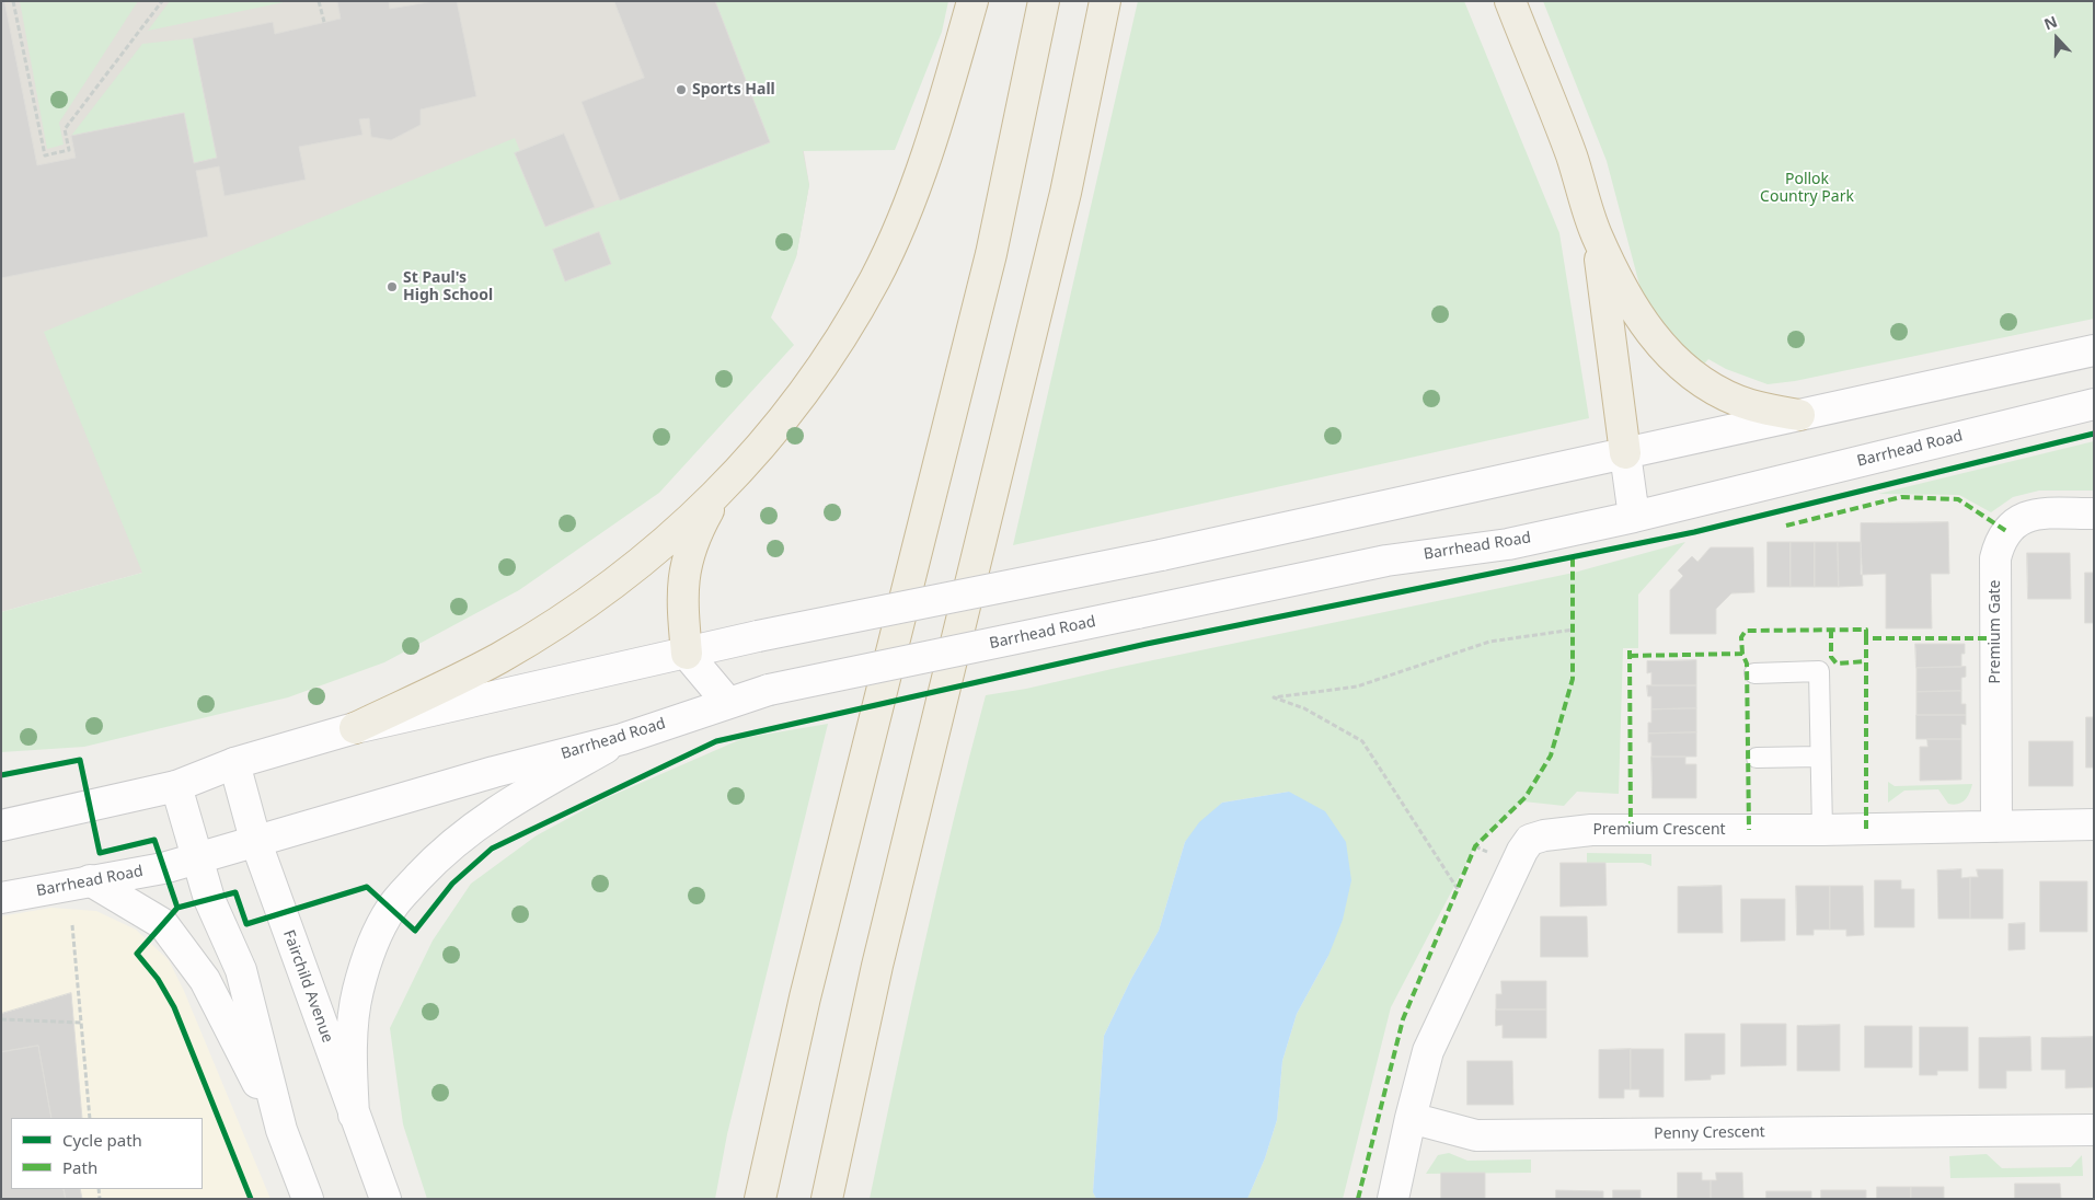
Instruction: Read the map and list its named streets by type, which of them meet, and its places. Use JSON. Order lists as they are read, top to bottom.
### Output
{
  "streets": {
    "main road": [
      "Barrhead Road",
      "Premium Gate",
      "Premium Crescent",
      "Fairchild Avenue",
      "Penny Crescent"
    ]
  },
  "crossings": [
    ["Barrhead Road", "Fairchild Avenue"],
    ["Premium Gate", "Premium Crescent"],
    ["Premium Crescent", "Penny Crescent"]
  ],
  "parks": ["Pollok Country Park"],
  "places": ["Sports Hall", "St Paul's High School"],
  "legend": ["Cycle path", "Path"],
  "north": "top"
}
